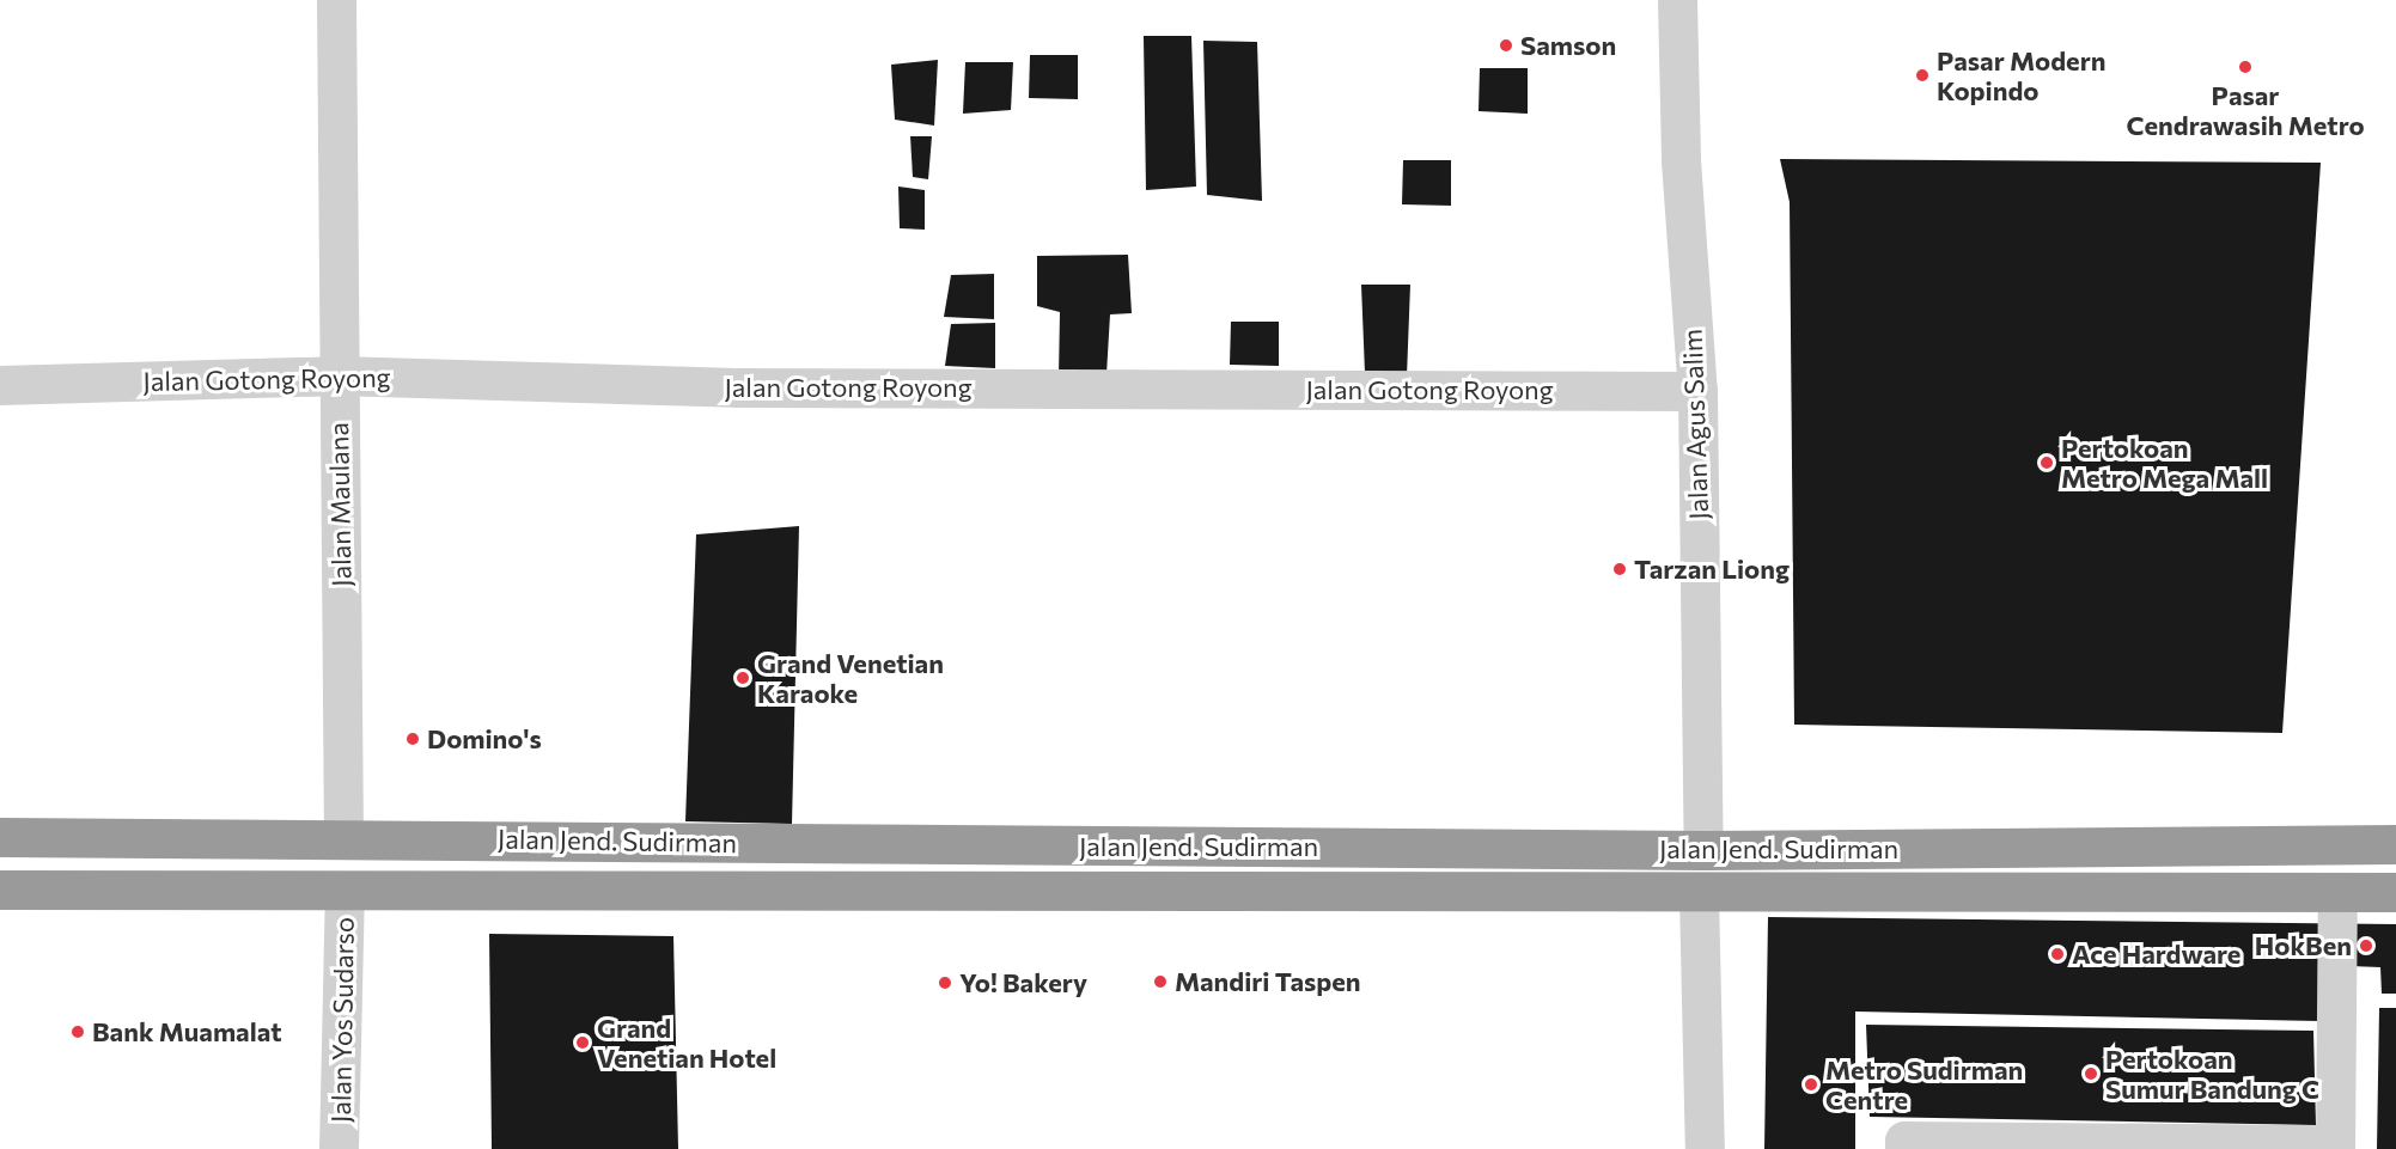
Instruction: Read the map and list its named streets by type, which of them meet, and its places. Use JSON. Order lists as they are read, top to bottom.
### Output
{
  "streets": {
    "highway": ["Jalan Jend. Sudirman"],
    "street": [
      "Jalan Gotong Royong",
      "Jalan Agus Salim",
      "Jalan Maulana",
      "Jalan Yos Sudarso"
    ]
  },
  "crossings": [
    ["Jalan Gotong Royong", "Jalan Agus Salim"],
    ["Jalan Gotong Royong", "Jalan Maulana"],
    ["Jalan Agus Salim", "Jalan Jend. Sudirman"],
    ["Jalan Maulana", "Jalan Jend. Sudirman"],
    ["Jalan Jend. Sudirman", "Jalan Yos Sudarso"]
  ],
  "places": [
    "Samson",
    "Pasar Cendrawasih Metro",
    "Pasar Modern Kopindo",
    "Pertokoan Metro Mega Mall",
    "Tarzan Liong",
    "Grand Venetian Karaoke",
    "Domino's",
    "HokBen",
    "Ace Hardware",
    "Mandiri Taspen",
    "Yo! Bakery",
    "Bank Muamalat",
    "Grand Venetian Hotel",
    "Pertokoan Sumur Bandung C",
    "Metro Sudirman Centre"
  ]
}
